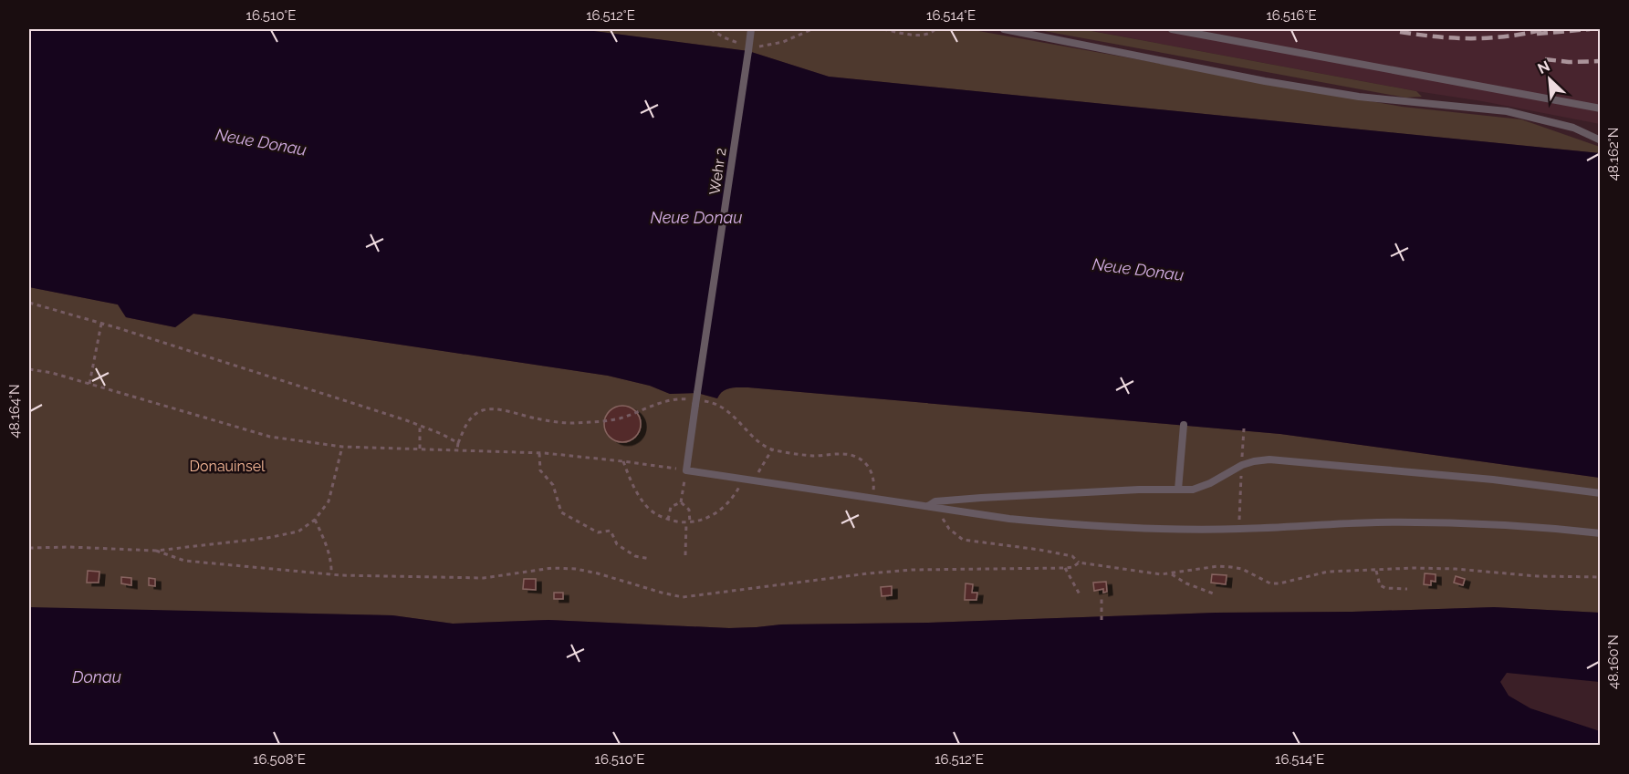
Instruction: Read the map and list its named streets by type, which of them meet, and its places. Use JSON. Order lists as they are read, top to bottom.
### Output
{
  "streets": {
    "lane": ["Wehr 2"]
  },
  "water": ["Neue Donau", "Donau"],
  "parks": ["Donauinsel"],
  "north": "top left",
  "coordinates": [
    "16.510°E",
    "16.512°E",
    "16.514°E",
    "16.516°E",
    "48.162°N",
    "48.164°N",
    "48.160°N",
    "16.508°E"
  ]
}
